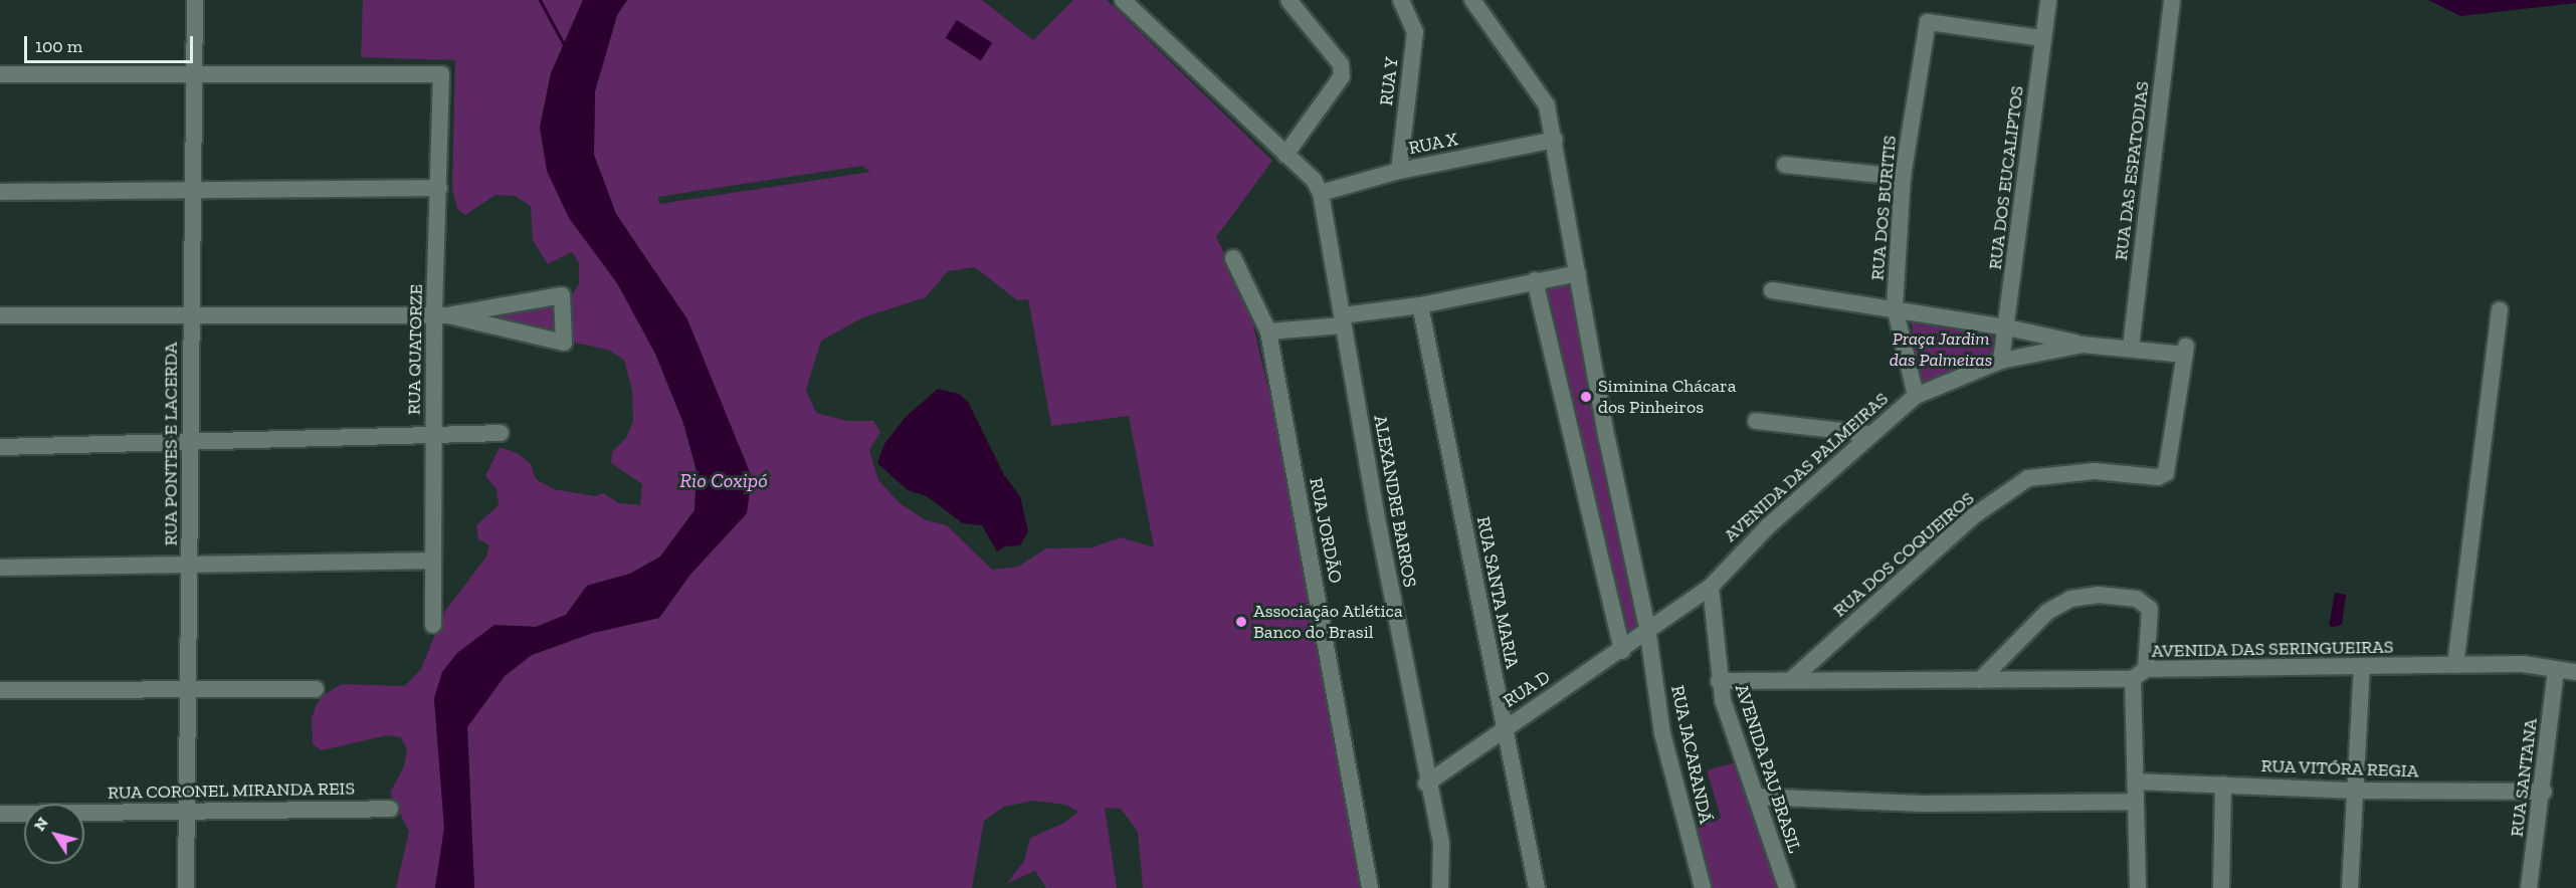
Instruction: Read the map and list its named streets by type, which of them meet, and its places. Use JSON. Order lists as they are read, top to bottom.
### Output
{
  "streets": {
    "street": [
      "RUA Y",
      "RUA X",
      "RUA DAS ESPATODIAS",
      "RUA DOS EUCALIPTOS",
      "RUA DOS BURITIS",
      "RUA QUATORZE",
      "RUA PONTES E LACERDA",
      "AVENIDA DAS PALMEIRAS",
      "ALEXANDRE BARROS",
      "RUA JORDÃO",
      "RUA DOS COQUEIROS",
      "RUA SANTA MARIA",
      "AVENIDA DAS SERINGUEIRAS",
      "RUA D",
      "RUA JACARANDÁ",
      "AVENIDA PAU BRASIL",
      "RUA VITÓRA REGIA",
      "RUA SANTANA",
      "RUA CORONEL MIRANDA REIS"
    ]
  },
  "crossings": [
    ["RUA Y", "RUA X"],
    ["RUA X", "ALEXANDRE BARROS"],
    ["RUA X", "RUA JACARANDÁ"],
    ["RUA DAS ESPATODIAS", "AVENIDA DAS PALMEIRAS"],
    ["RUA DOS EUCALIPTOS", "RUA DOS BURITIS"],
    ["RUA DOS EUCALIPTOS", "AVENIDA DAS PALMEIRAS"],
    ["RUA DOS BURITIS", "AVENIDA DAS PALMEIRAS"],
    ["RUA QUATORZE", "RUA PONTES E LACERDA"],
    ["RUA PONTES E LACERDA", "RUA CORONEL MIRANDA REIS"],
    ["AVENIDA DAS PALMEIRAS", "RUA DOS COQUEIROS"],
    ["AVENIDA DAS PALMEIRAS", "RUA D"],
    ["AVENIDA DAS PALMEIRAS", "RUA JACARANDÁ"],
    ["AVENIDA DAS PALMEIRAS", "AVENIDA PAU BRASIL"],
    ["ALEXANDRE BARROS", "RUA D"],
    ["RUA DOS COQUEIROS", "AVENIDA DAS SERINGUEIRAS"],
    ["RUA SANTA MARIA", "RUA D"],
    ["AVENIDA DAS SERINGUEIRAS", "AVENIDA PAU BRASIL"],
    ["AVENIDA DAS SERINGUEIRAS", "RUA SANTANA"],
    ["RUA D", "RUA JACARANDÁ"],
    ["RUA VITÓRA REGIA", "RUA SANTANA"]
  ],
  "water": ["Rio Coxipó"],
  "parks": ["Praça Jardim das Palmeiras"],
  "places": ["Siminina Chácara dos Pinheiros", "Associação Atlética Banco do Brasil"],
  "scale_bar": "100 m",
  "north": "top left"
}
